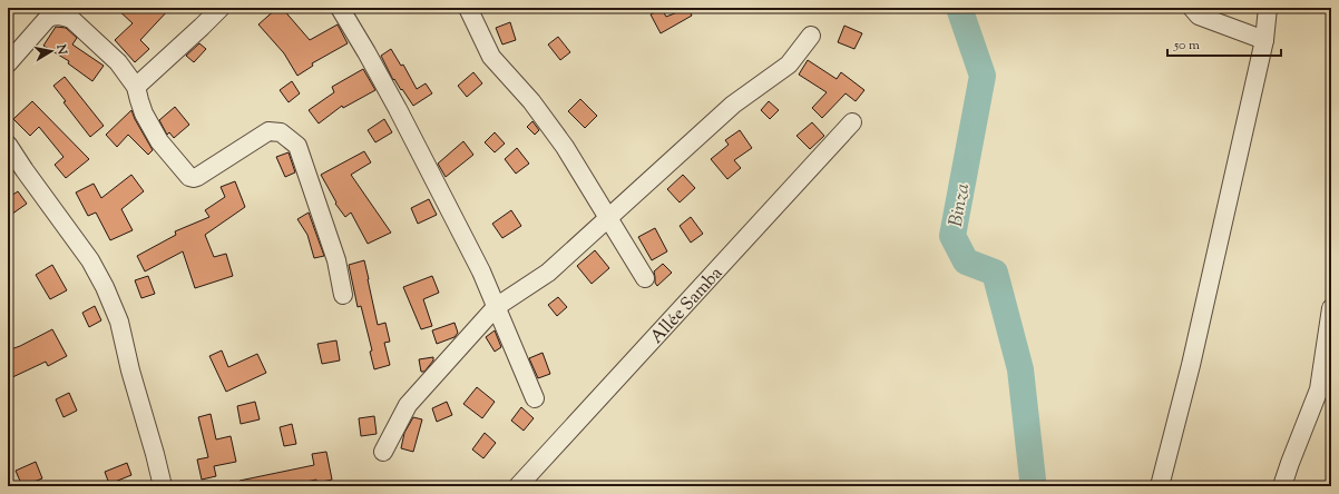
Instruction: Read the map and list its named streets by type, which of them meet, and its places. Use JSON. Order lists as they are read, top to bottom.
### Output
{
  "streets": {
    "street": ["Allée Samba"]
  },
  "water": ["Binza"],
  "scale_bar": "50 m",
  "north": "right"
}
